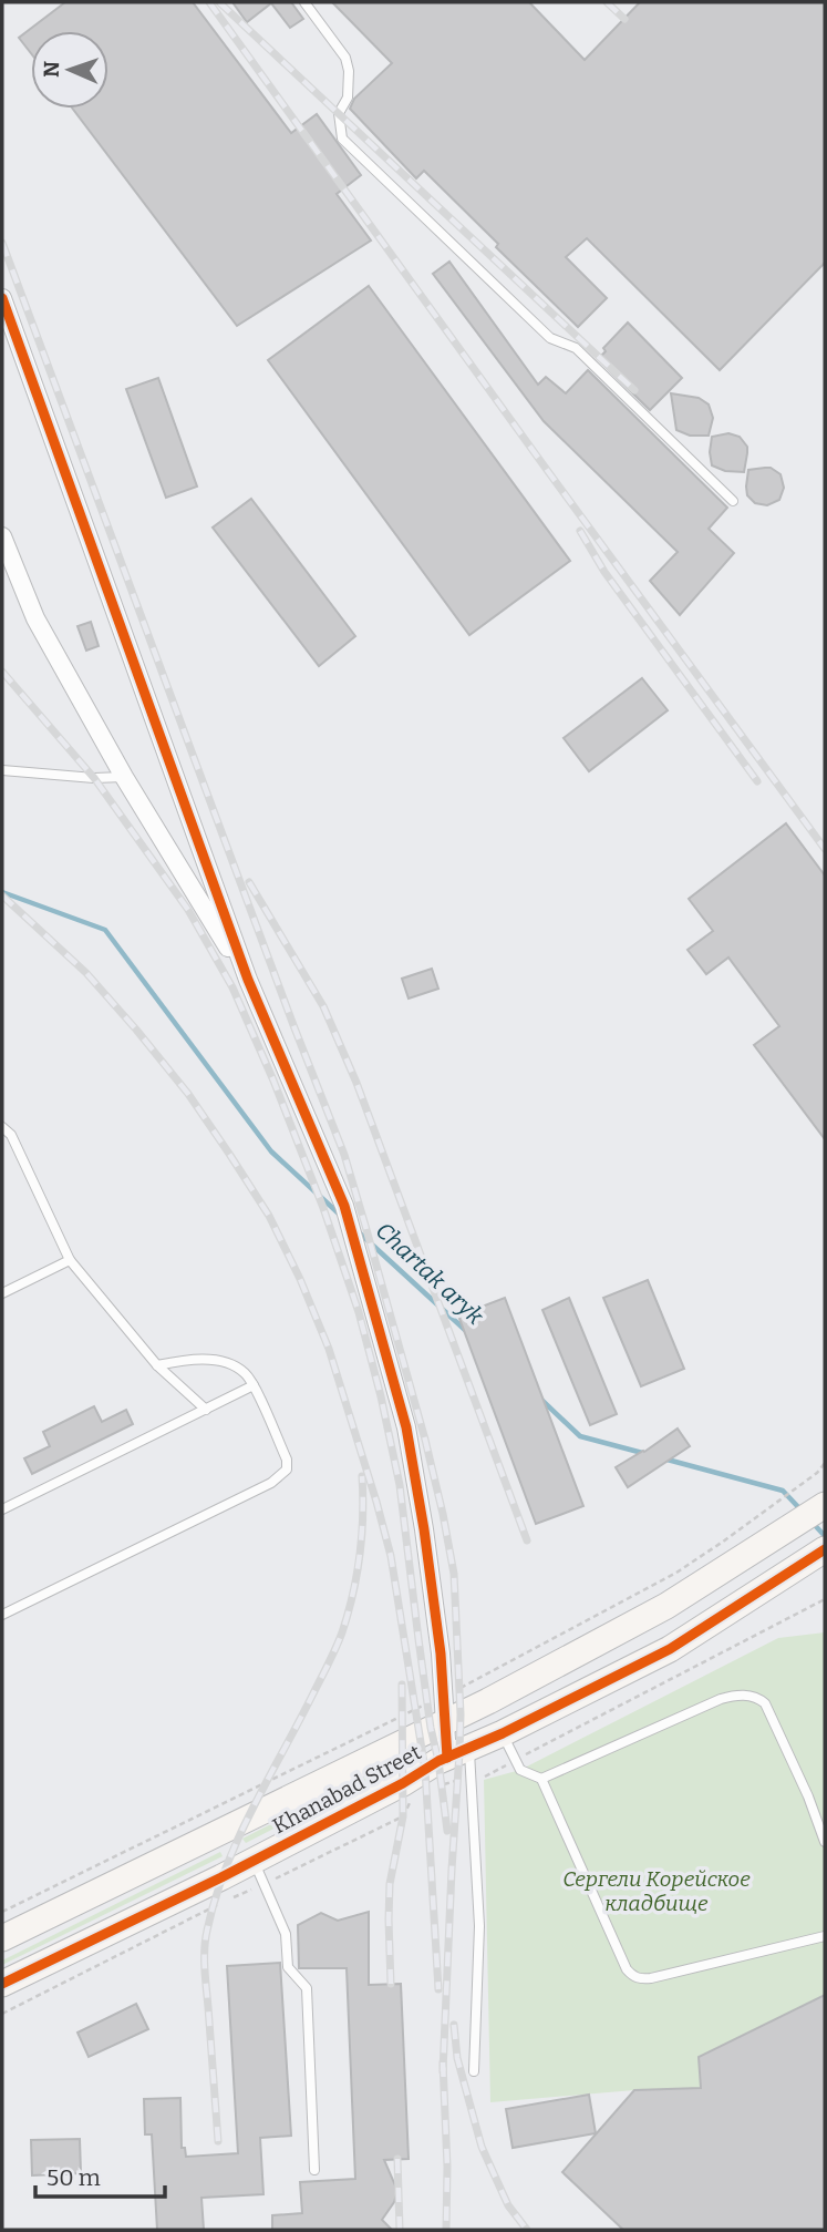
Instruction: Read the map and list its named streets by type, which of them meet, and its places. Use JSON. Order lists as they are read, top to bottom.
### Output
{
  "streets": {
    "street": ["Khanabad Street"]
  },
  "water": ["Chartak aryk"],
  "parks": ["Сергели Корейское кладбище"],
  "scale_bar": "50 m",
  "north": "left"
}
